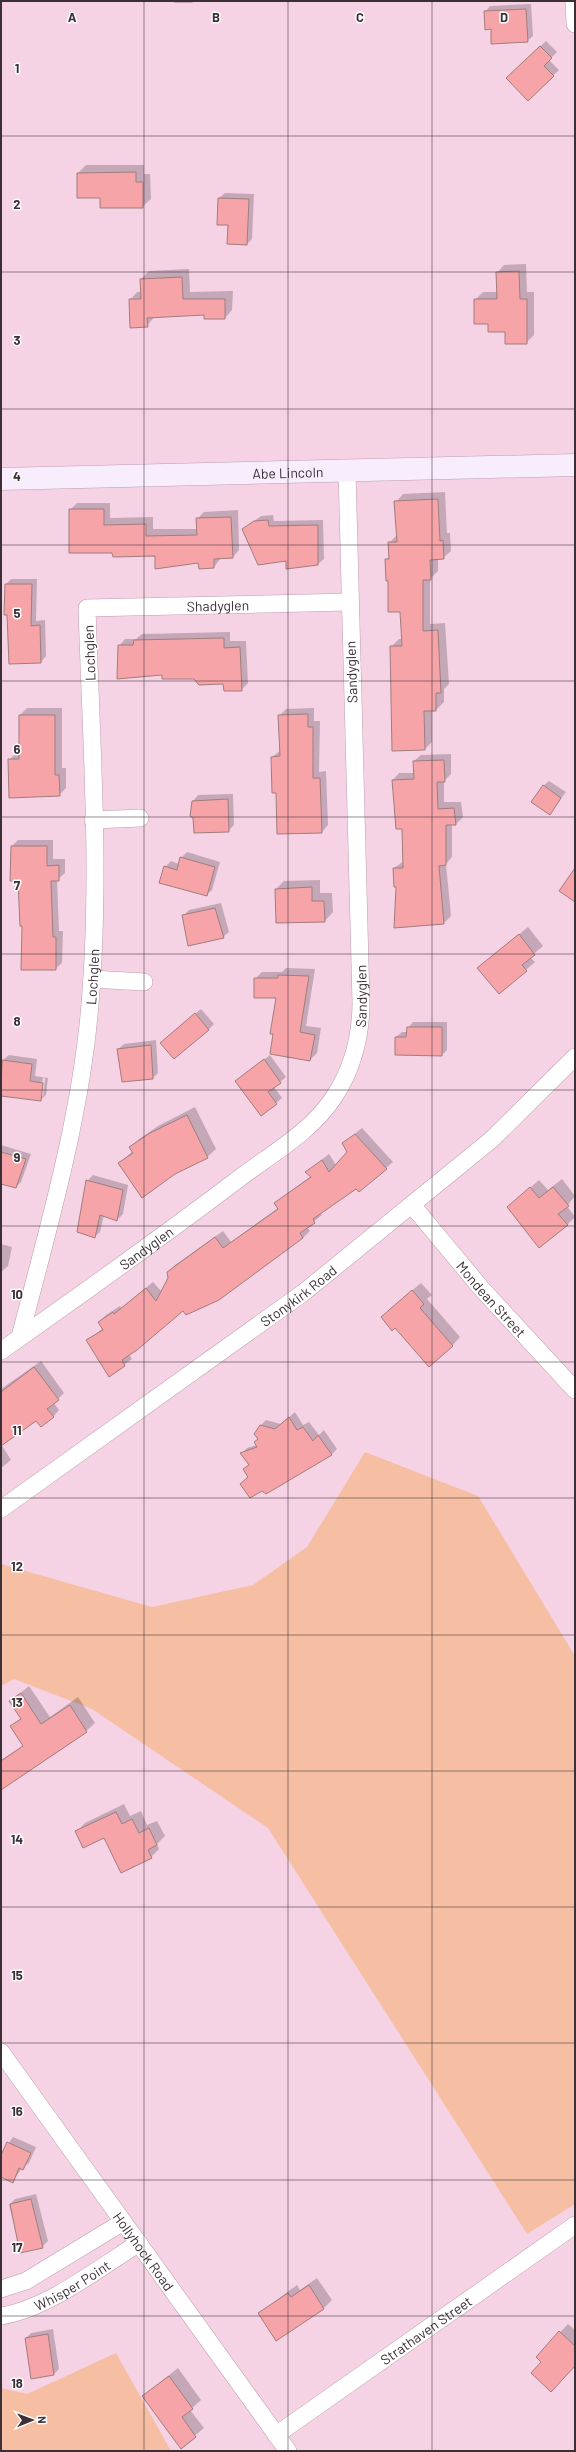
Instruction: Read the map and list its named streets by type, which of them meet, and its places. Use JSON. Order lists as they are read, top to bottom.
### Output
{
  "streets": {
    "street": [
      "Abe Lincoln",
      "Shadyglen",
      "Lochglen",
      "Sandyglen",
      "Stonykirk Road",
      "Mondean Street",
      "Hollyhock Road",
      "Whisper Point",
      "Strathaven Street"
    ]
  },
  "crossings": [
    ["Abe Lincoln", "Sandyglen"],
    ["Shadyglen", "Lochglen"],
    ["Shadyglen", "Sandyglen"],
    ["Lochglen", "Sandyglen"],
    ["Stonykirk Road", "Mondean Street"],
    ["Hollyhock Road", "Whisper Point"],
    ["Hollyhock Road", "Strathaven Street"]
  ],
  "north": "right",
  "grid": {
    "columns": [
      "A",
      "B",
      "C",
      "D"
    ],
    "rows": [
      "1",
      "2",
      "3",
      "4",
      "5",
      "6",
      "7",
      "8",
      "9",
      "10",
      "11",
      "12",
      "13",
      "14",
      "15",
      "16",
      "17",
      "18"
    ]
  }
}
